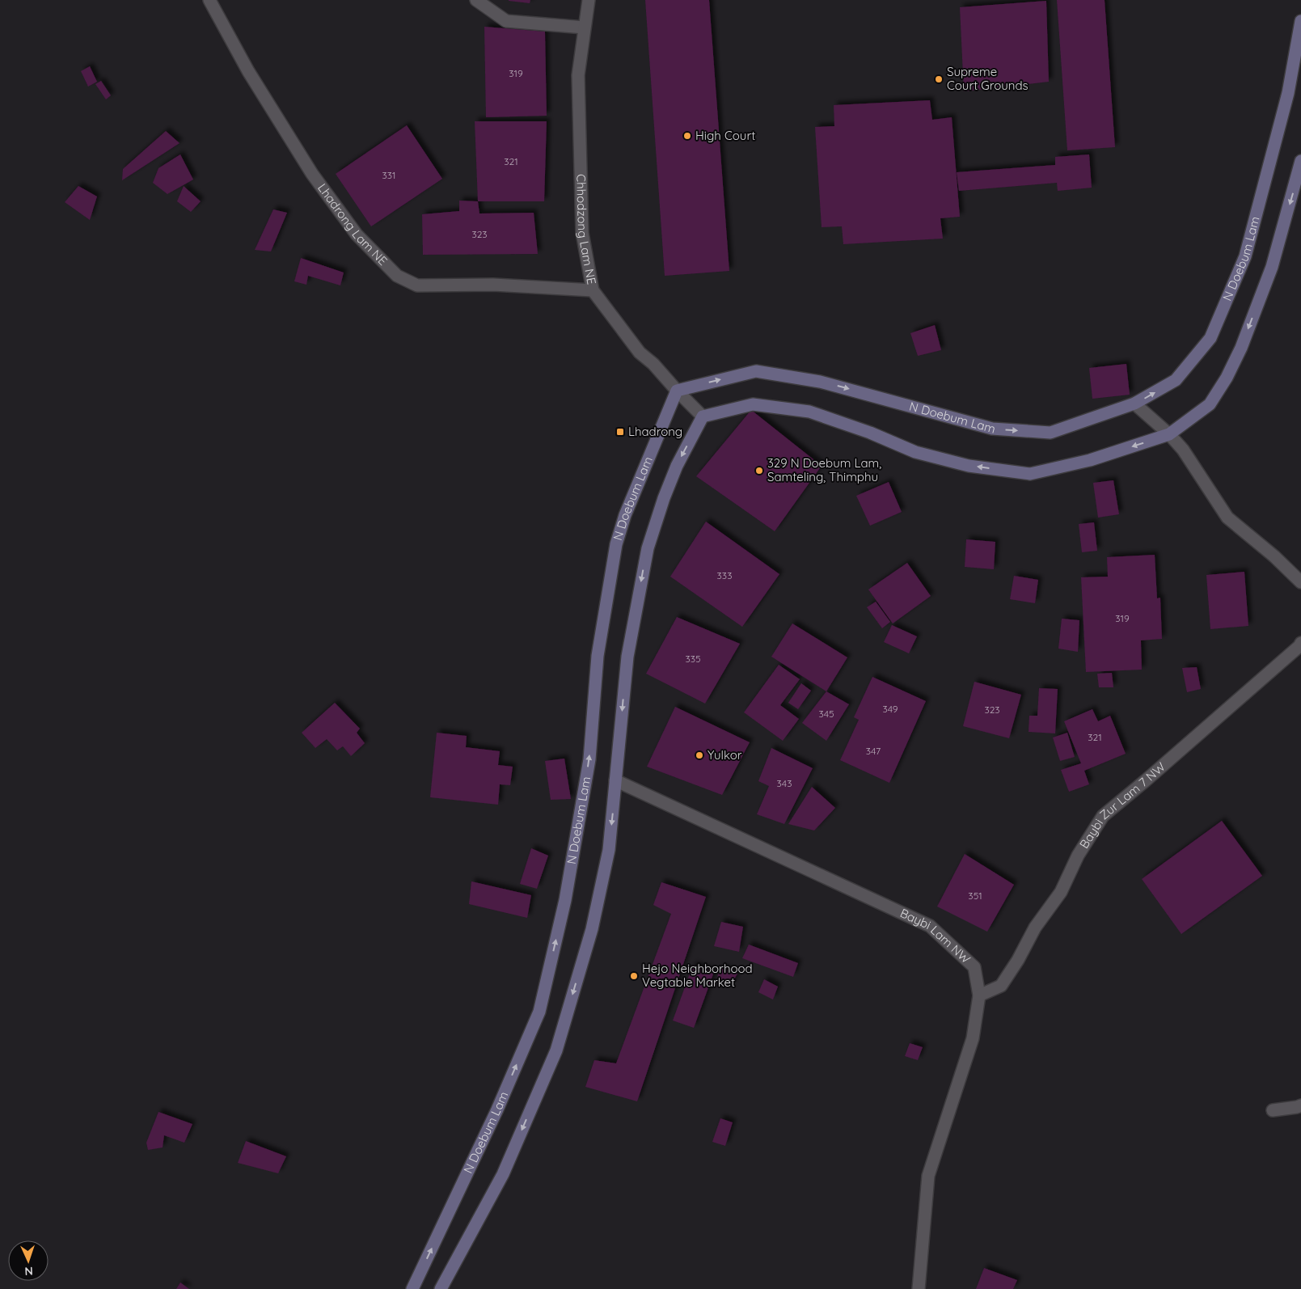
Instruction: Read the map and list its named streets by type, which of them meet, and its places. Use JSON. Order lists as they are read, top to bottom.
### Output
{
  "streets": {
    "main road": ["N Doebum Lam"],
    "street": [
      "Lhadrong Lam NE",
      "Chhodzong Lam NE",
      "Baybi Zur Lam 7 NW",
      "Baybi Lam NW"
    ]
  },
  "crossings": [
    ["Lhadrong Lam NE", "Chhodzong Lam NE"],
    ["Chhodzong Lam NE", "N Doebum Lam"],
    ["Baybi Zur Lam 7 NW", "Baybi Lam NW"]
  ],
  "places": {
    "other": [
      "Supreme Court Grounds",
      "High Court",
      "329 N Doebum Lam, Samteling, Thimphu",
      "Yulkor",
      "Hejo Neighborhood Vegtable Market"
    ],
    "transit": ["Lhadrong"]
  },
  "house_numbers": [
    "319",
    "321",
    "331",
    "323",
    "333",
    "319",
    "335",
    "349",
    "323",
    "345",
    "321",
    "347",
    "343",
    "351"
  ],
  "north": "bottom"
}
